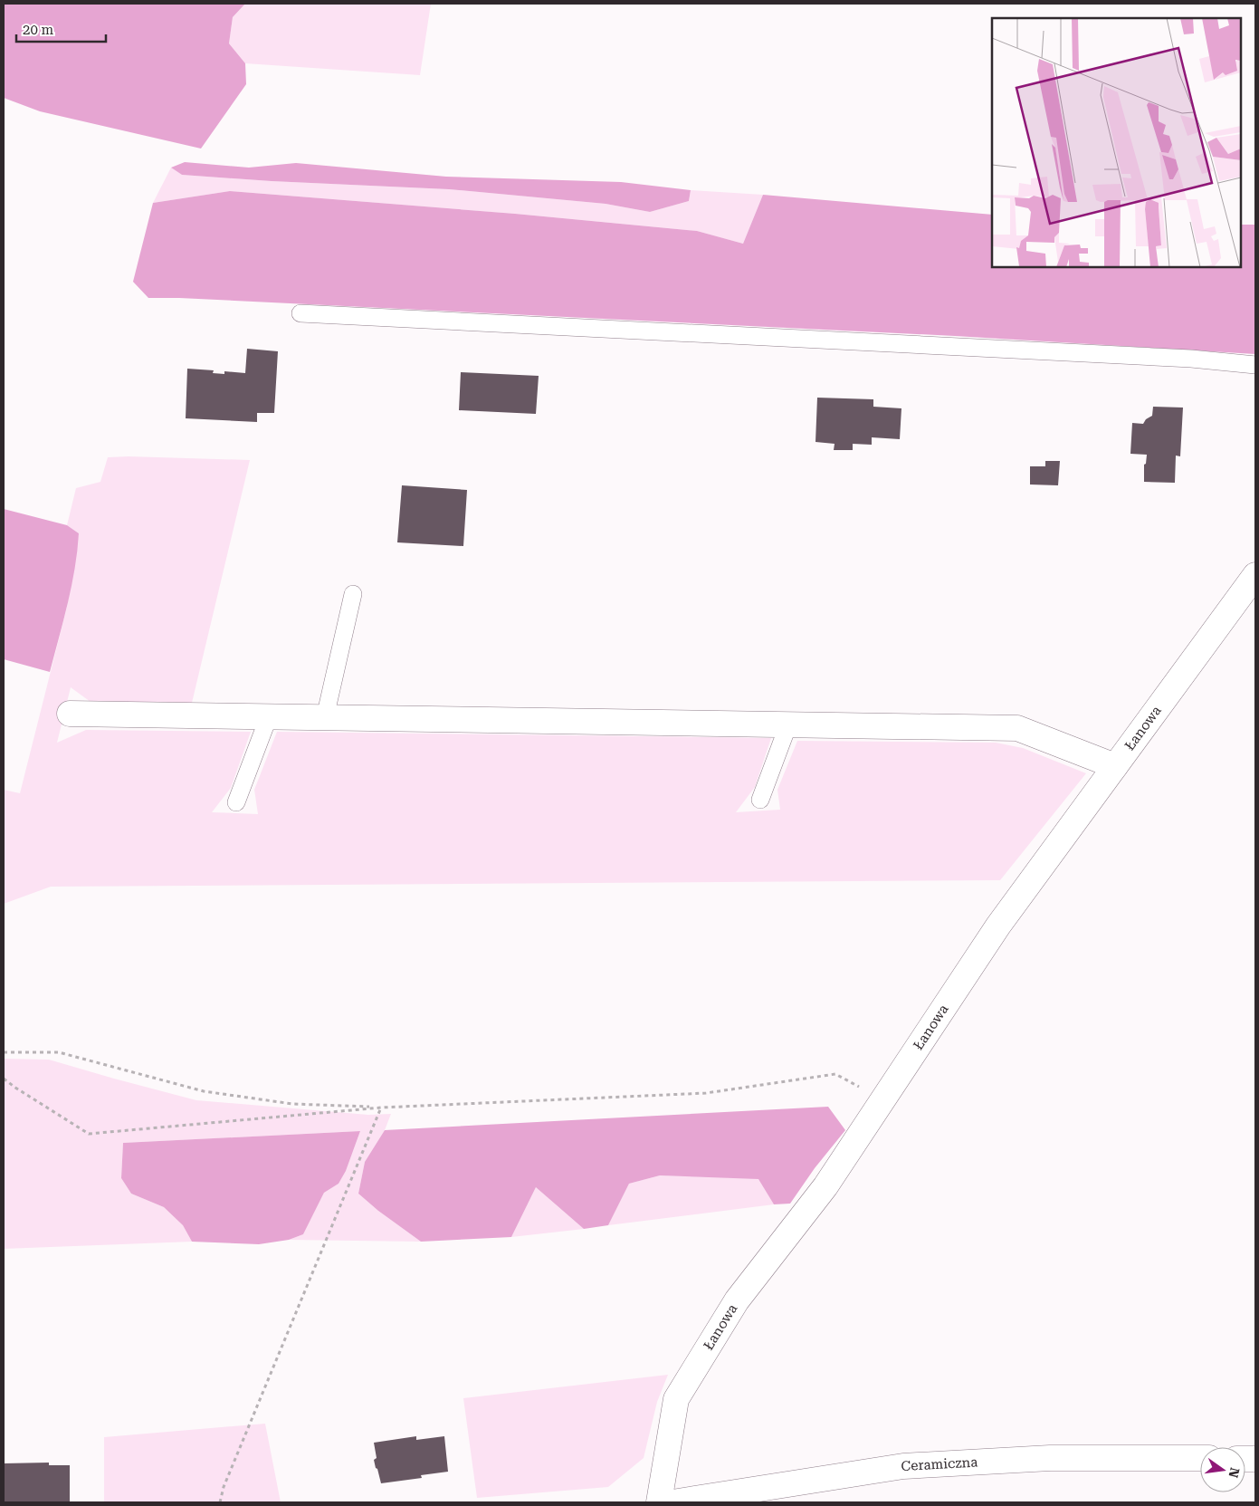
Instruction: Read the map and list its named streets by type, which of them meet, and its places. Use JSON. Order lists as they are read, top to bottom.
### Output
{
  "streets": {
    "street": ["Łanowa", "Ceramiczna"]
  },
  "scale_bar": "20 m",
  "north": "right"
}
